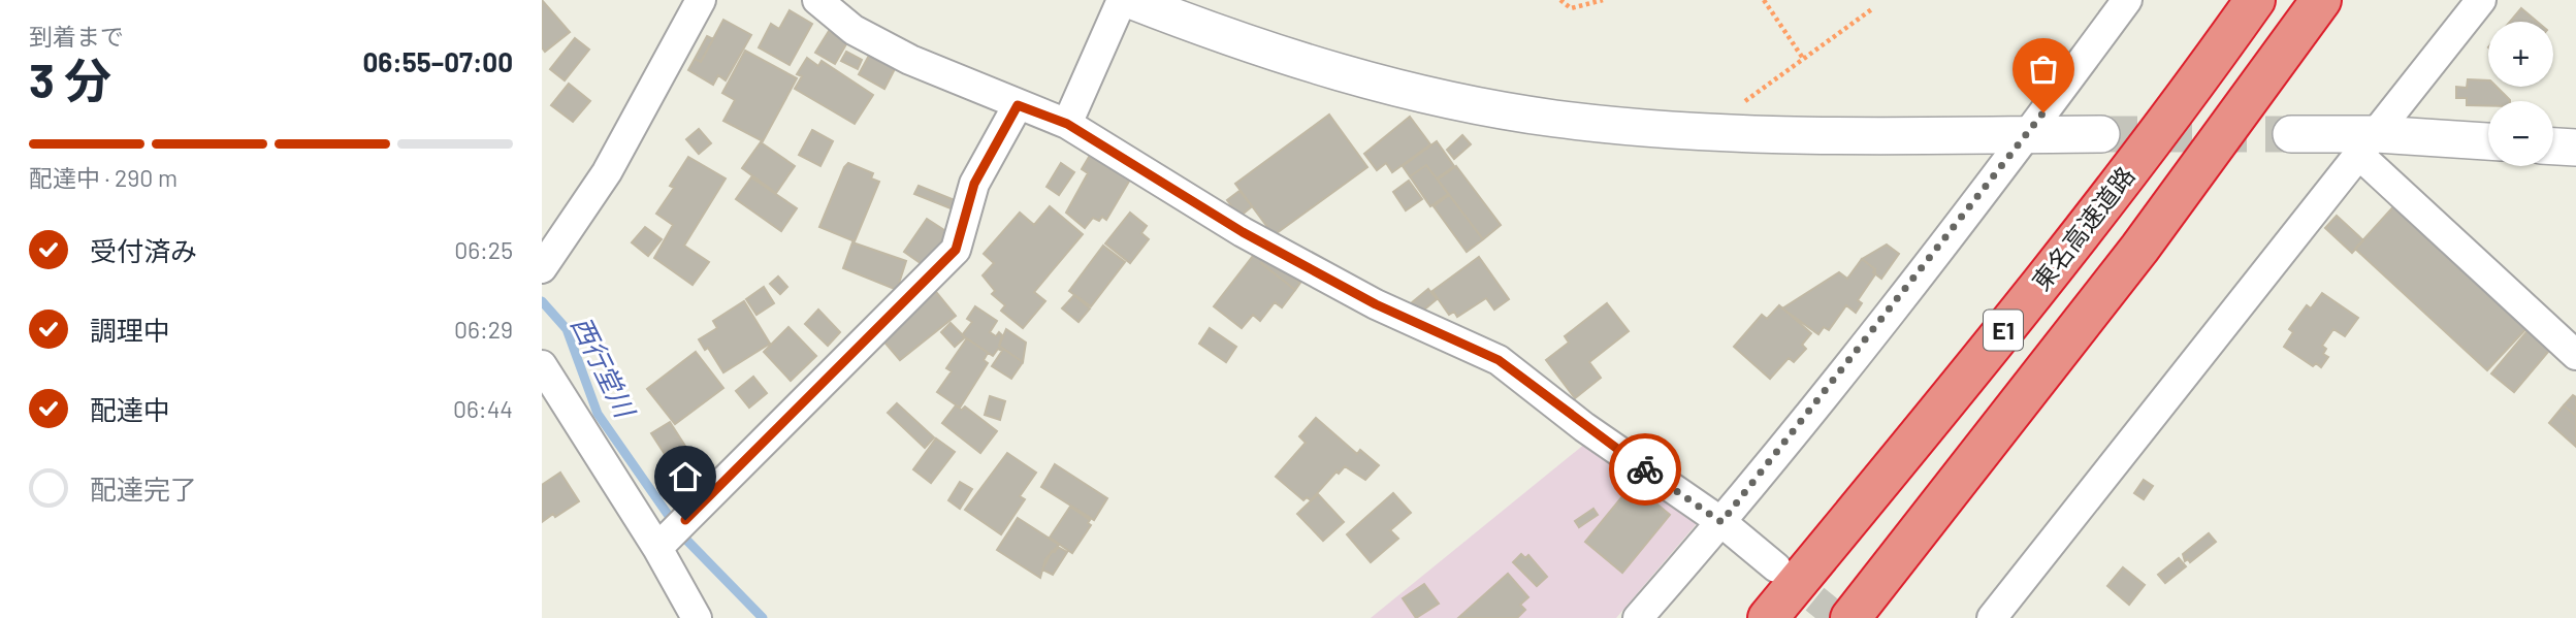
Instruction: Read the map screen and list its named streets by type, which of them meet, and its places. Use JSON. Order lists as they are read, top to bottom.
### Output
{
  "streets": {
    "highway": ["東名高速道路", "E1"]
  },
  "water": ["西行堂川"],
  "page": {
    "heading": ["3 分", "到着まで", "06:55–07:00"],
    "map_buttons": ["+", "−"],
    "bar": "配達中 · 290 m",
    "list": [
      ["受付済み", "06:25"],
      ["調理中", "06:29"],
      ["配達中", "06:44"],
      "配達完了"
    ]
  }
}
